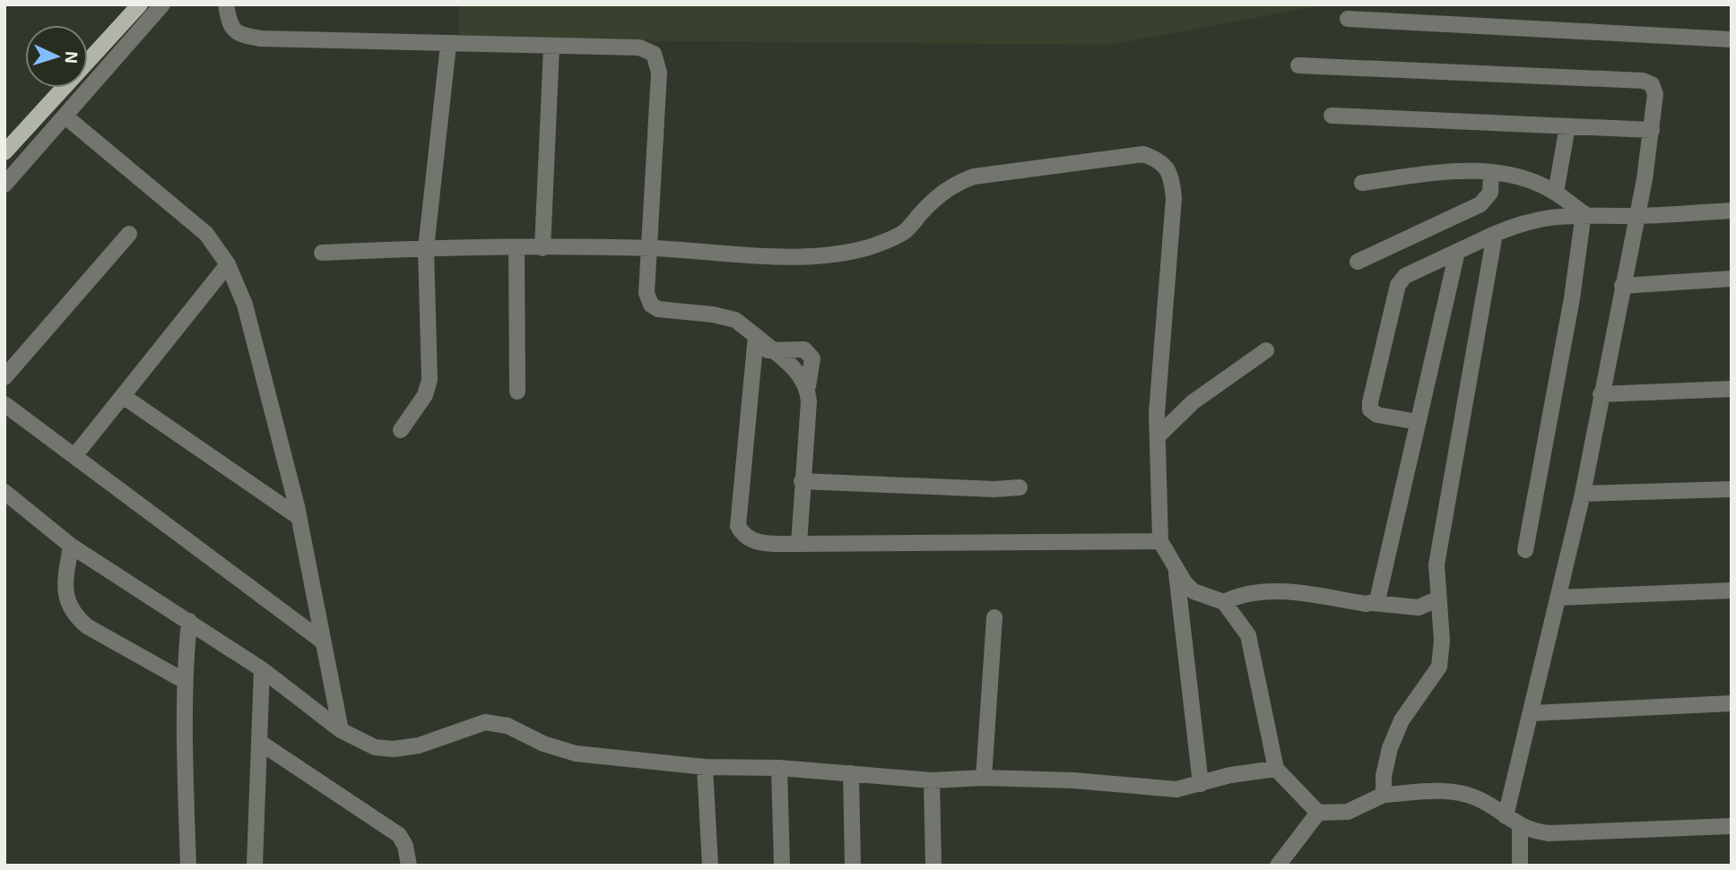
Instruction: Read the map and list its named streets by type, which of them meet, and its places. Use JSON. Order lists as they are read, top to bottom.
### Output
{
  "north": "right"
}
